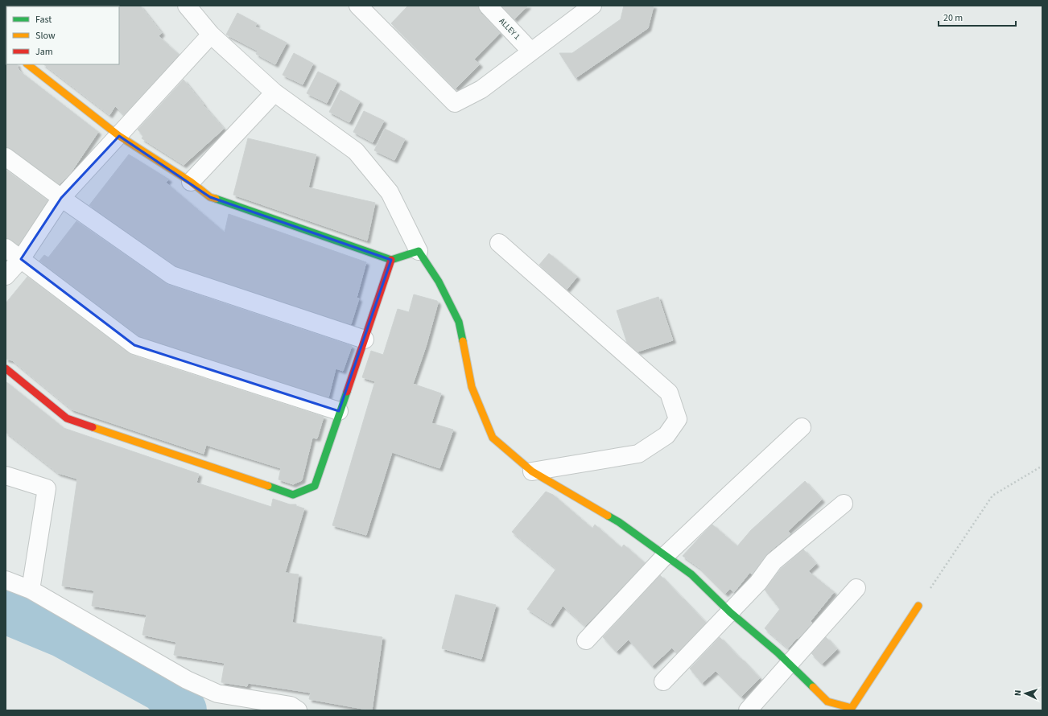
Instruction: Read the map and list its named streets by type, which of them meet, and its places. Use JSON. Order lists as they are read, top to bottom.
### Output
{
  "streets": {
    "street": ["ALLEY 1"]
  },
  "legend": ["Fast", "Slow", "Jam"],
  "scale_bar": "20 m",
  "north": "left"
}
